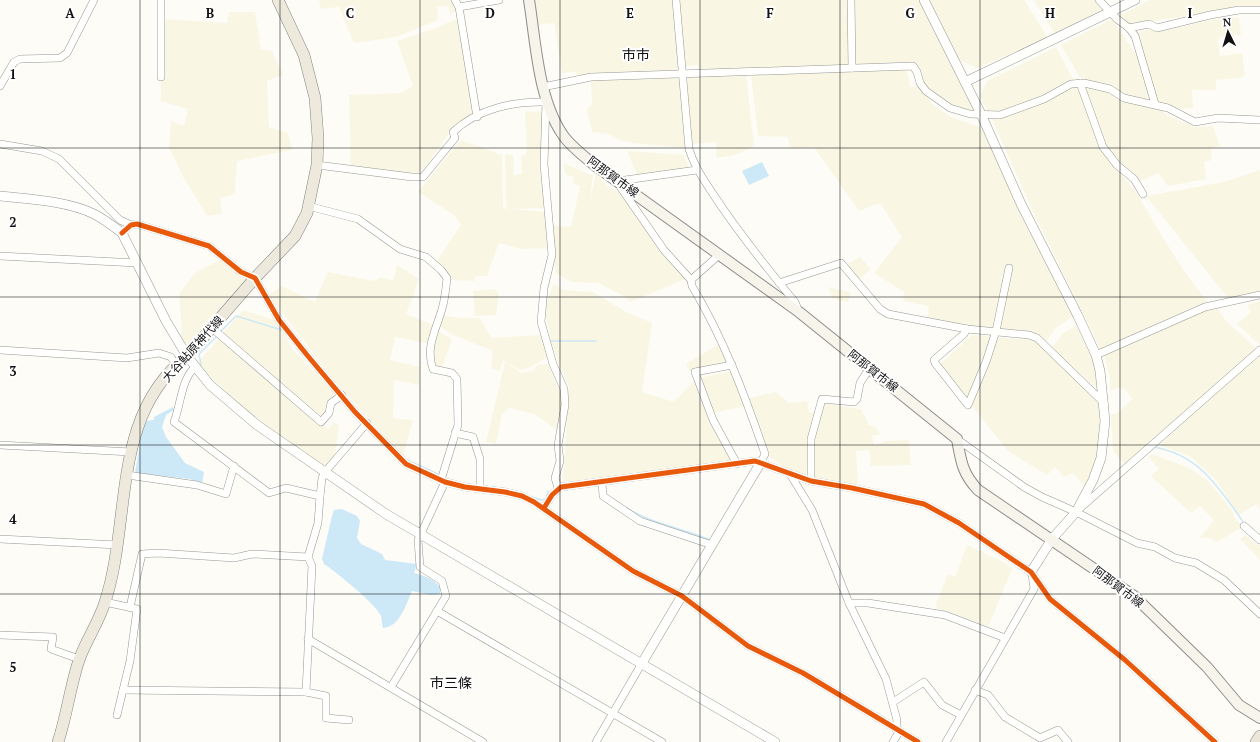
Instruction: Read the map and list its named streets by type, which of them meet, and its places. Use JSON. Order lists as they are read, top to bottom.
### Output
{
  "streets": {
    "main road": ["阿那賀市線", "大谷鮎原神代線"]
  },
  "districts": ["市市", "市三條"],
  "north": "top",
  "grid": {
    "columns": [
      "A",
      "B",
      "C",
      "D",
      "E",
      "F",
      "G",
      "H",
      "I"
    ],
    "rows": [
      "1",
      "2",
      "3",
      "4",
      "5"
    ]
  }
}
